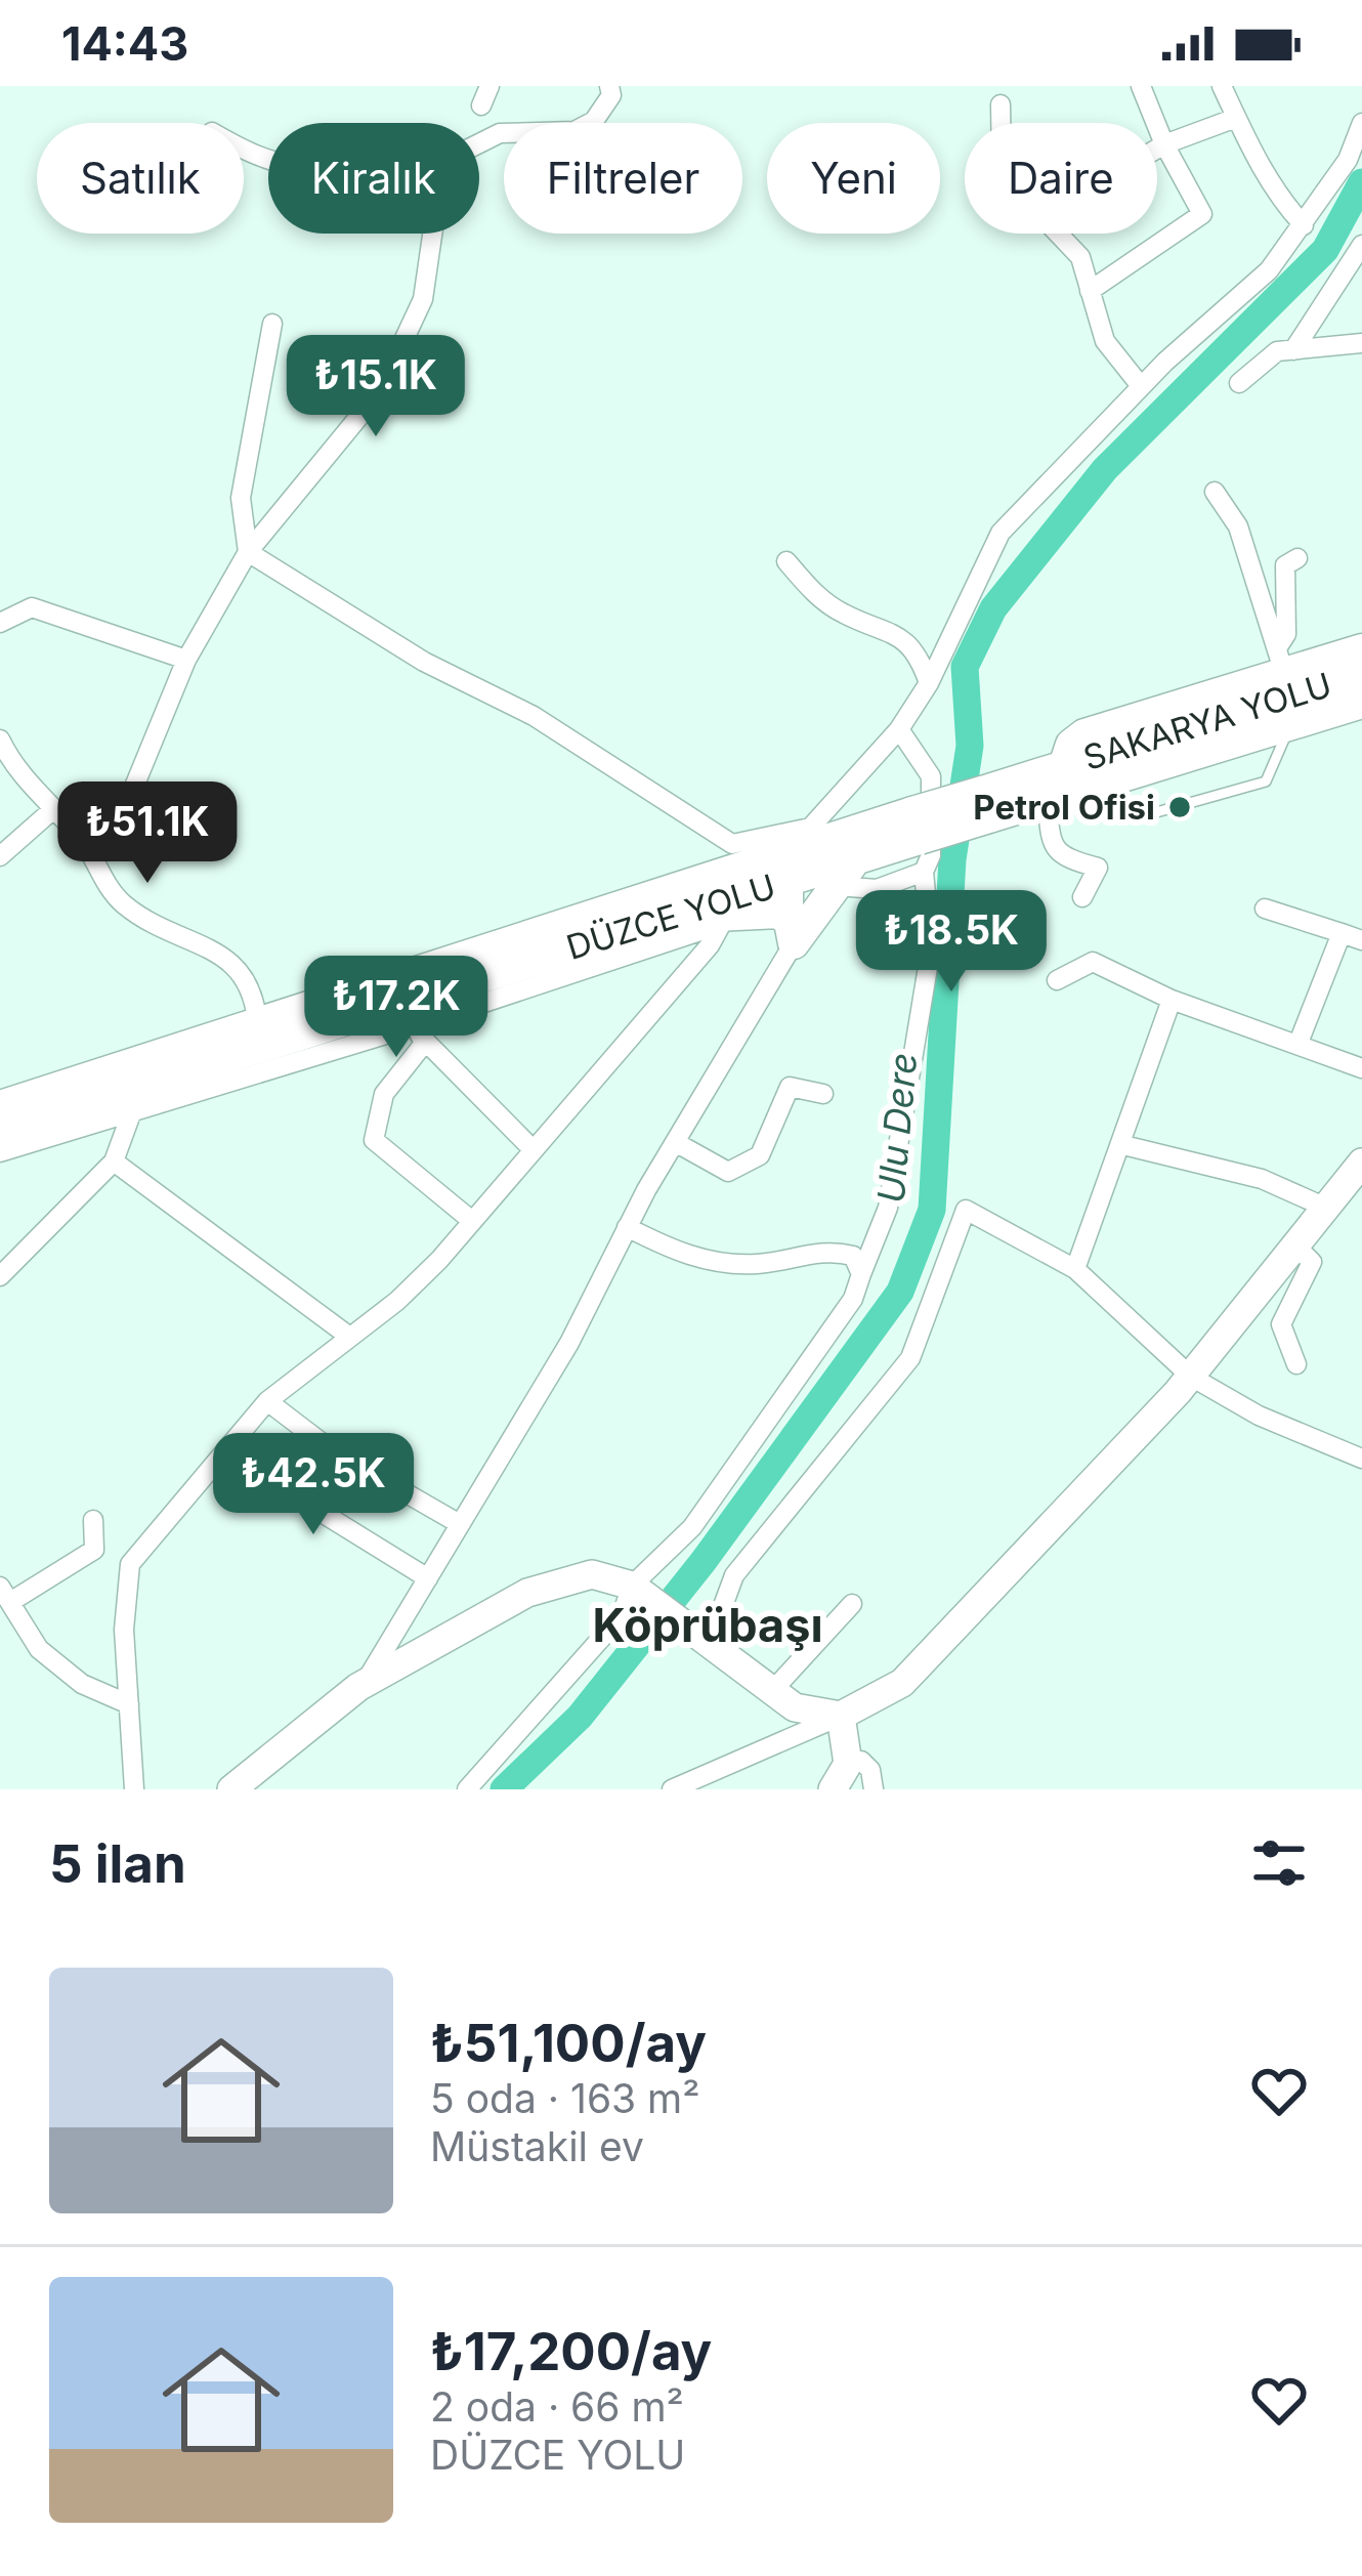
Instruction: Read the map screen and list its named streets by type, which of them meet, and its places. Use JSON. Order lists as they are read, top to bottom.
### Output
{
  "streets": {
    "highway": ["SAKARYA YOLU", "DÜZCE YOLU"]
  },
  "districts": ["Köprübaşı"],
  "water": ["Ulu Dere"],
  "places": ["Petrol Ofisi"],
  "page": {
    "status": "14:43",
    "chip": [
      "Satılık",
      "Kiralık",
      "Filtreler",
      "Yeni",
      "Daire"
    ],
    "price": [
      "₺15.1K",
      "₺51.1K",
      "₺18.5K",
      "₺17.2K",
      "₺42.5K"
    ],
    "heading": "5 ilan",
    "list": [
      {
        "name": "₺51,100/ay",
        "note": "5 oda · 163 m² · Müstakil ev"
      },
      {
        "name": "₺17,200/ay",
        "note": "2 oda · 66 m² · DÜZCE YOLU"
      }
    ]
  }
}
